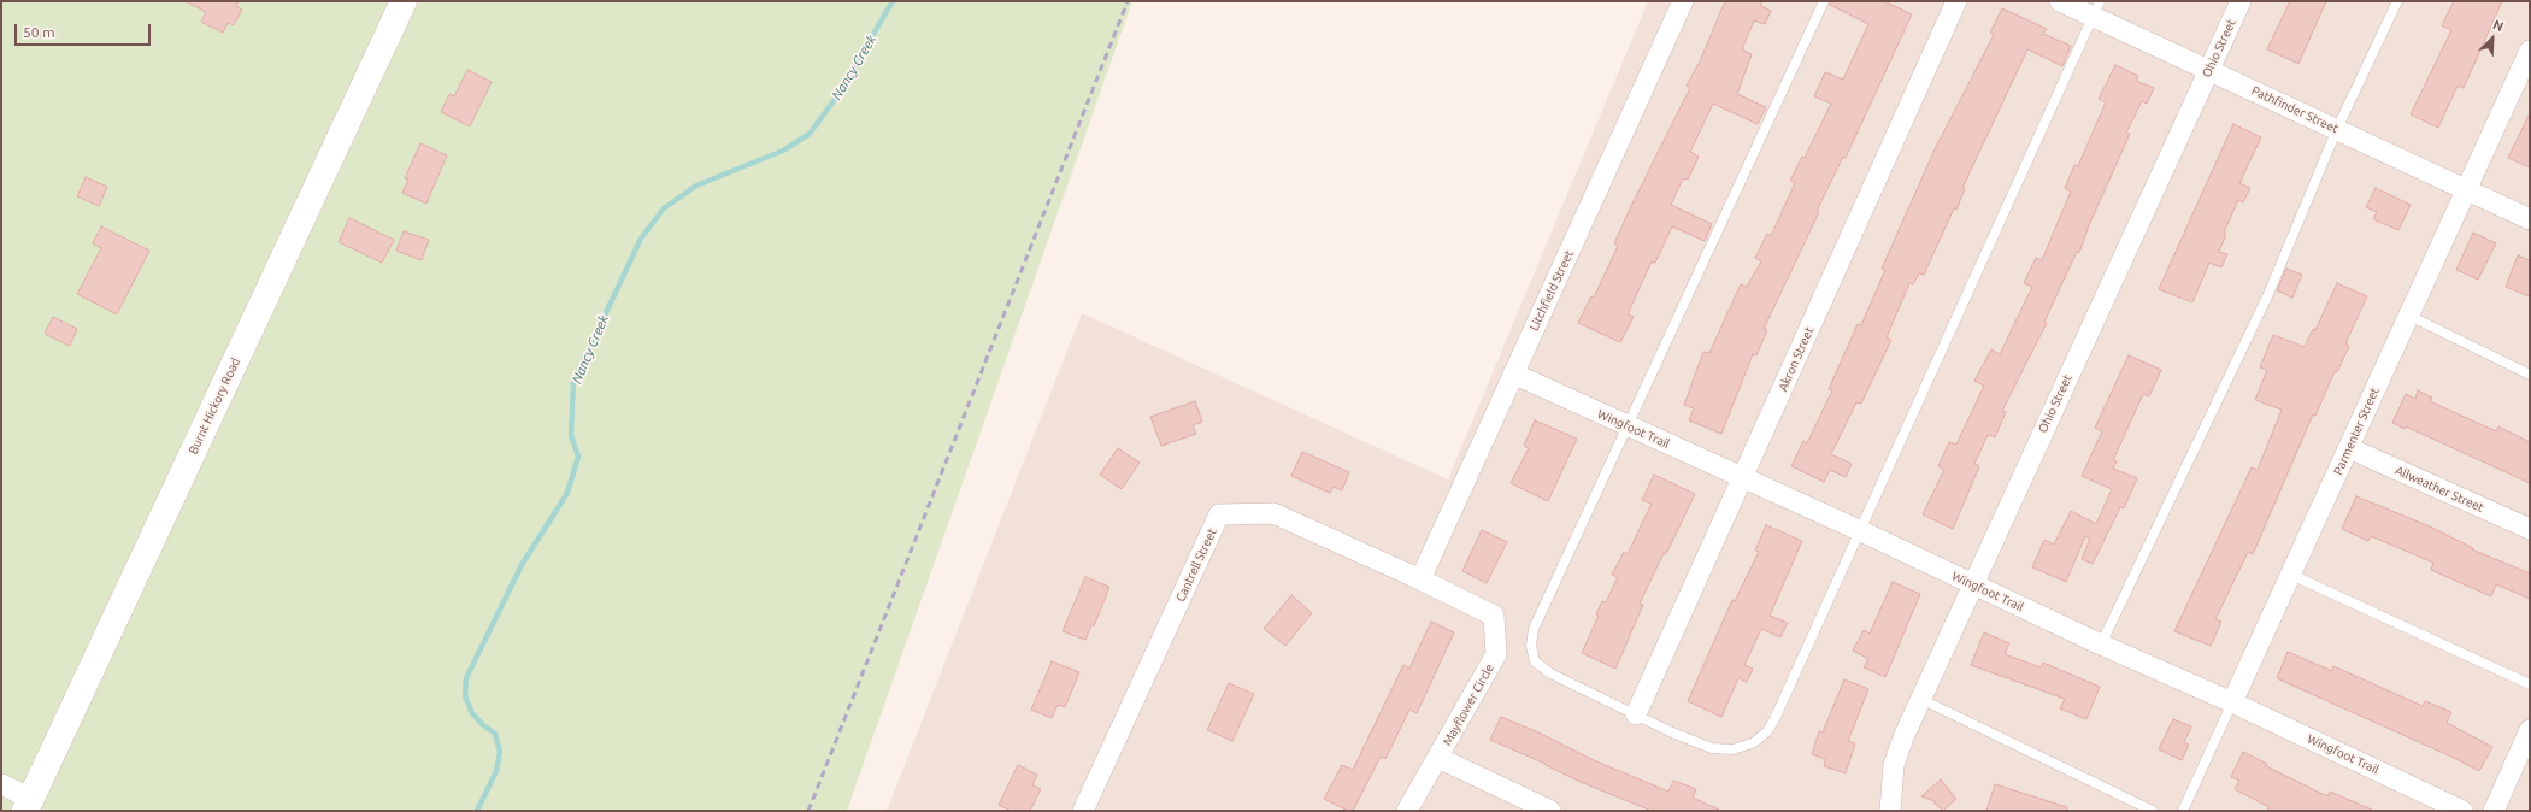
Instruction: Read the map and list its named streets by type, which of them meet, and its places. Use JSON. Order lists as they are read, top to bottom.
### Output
{
  "streets": {
    "main road": ["Burnt Hickory Road"],
    "street": [
      "Ohio Street",
      "Pathfinder Street",
      "Litchfield Street",
      "Akron Street",
      "Wingfoot Trail",
      "Parmenter Street",
      "Allweather Street",
      "Cantrell Street",
      "Mayflower Circle"
    ]
  },
  "crossings": [
    ["Ohio Street", "Pathfinder Street"],
    ["Ohio Street", "Wingfoot Trail"],
    ["Pathfinder Street", "Parmenter Street"],
    ["Litchfield Street", "Wingfoot Trail"],
    ["Litchfield Street", "Cantrell Street"],
    ["Litchfield Street", "Mayflower Circle"],
    ["Akron Street", "Wingfoot Trail"],
    ["Wingfoot Trail", "Parmenter Street"],
    ["Parmenter Street", "Allweather Street"],
    ["Cantrell Street", "Mayflower Circle"]
  ],
  "water": ["Nancy Creek"],
  "scale_bar": "50 m",
  "north": "top right"
}
